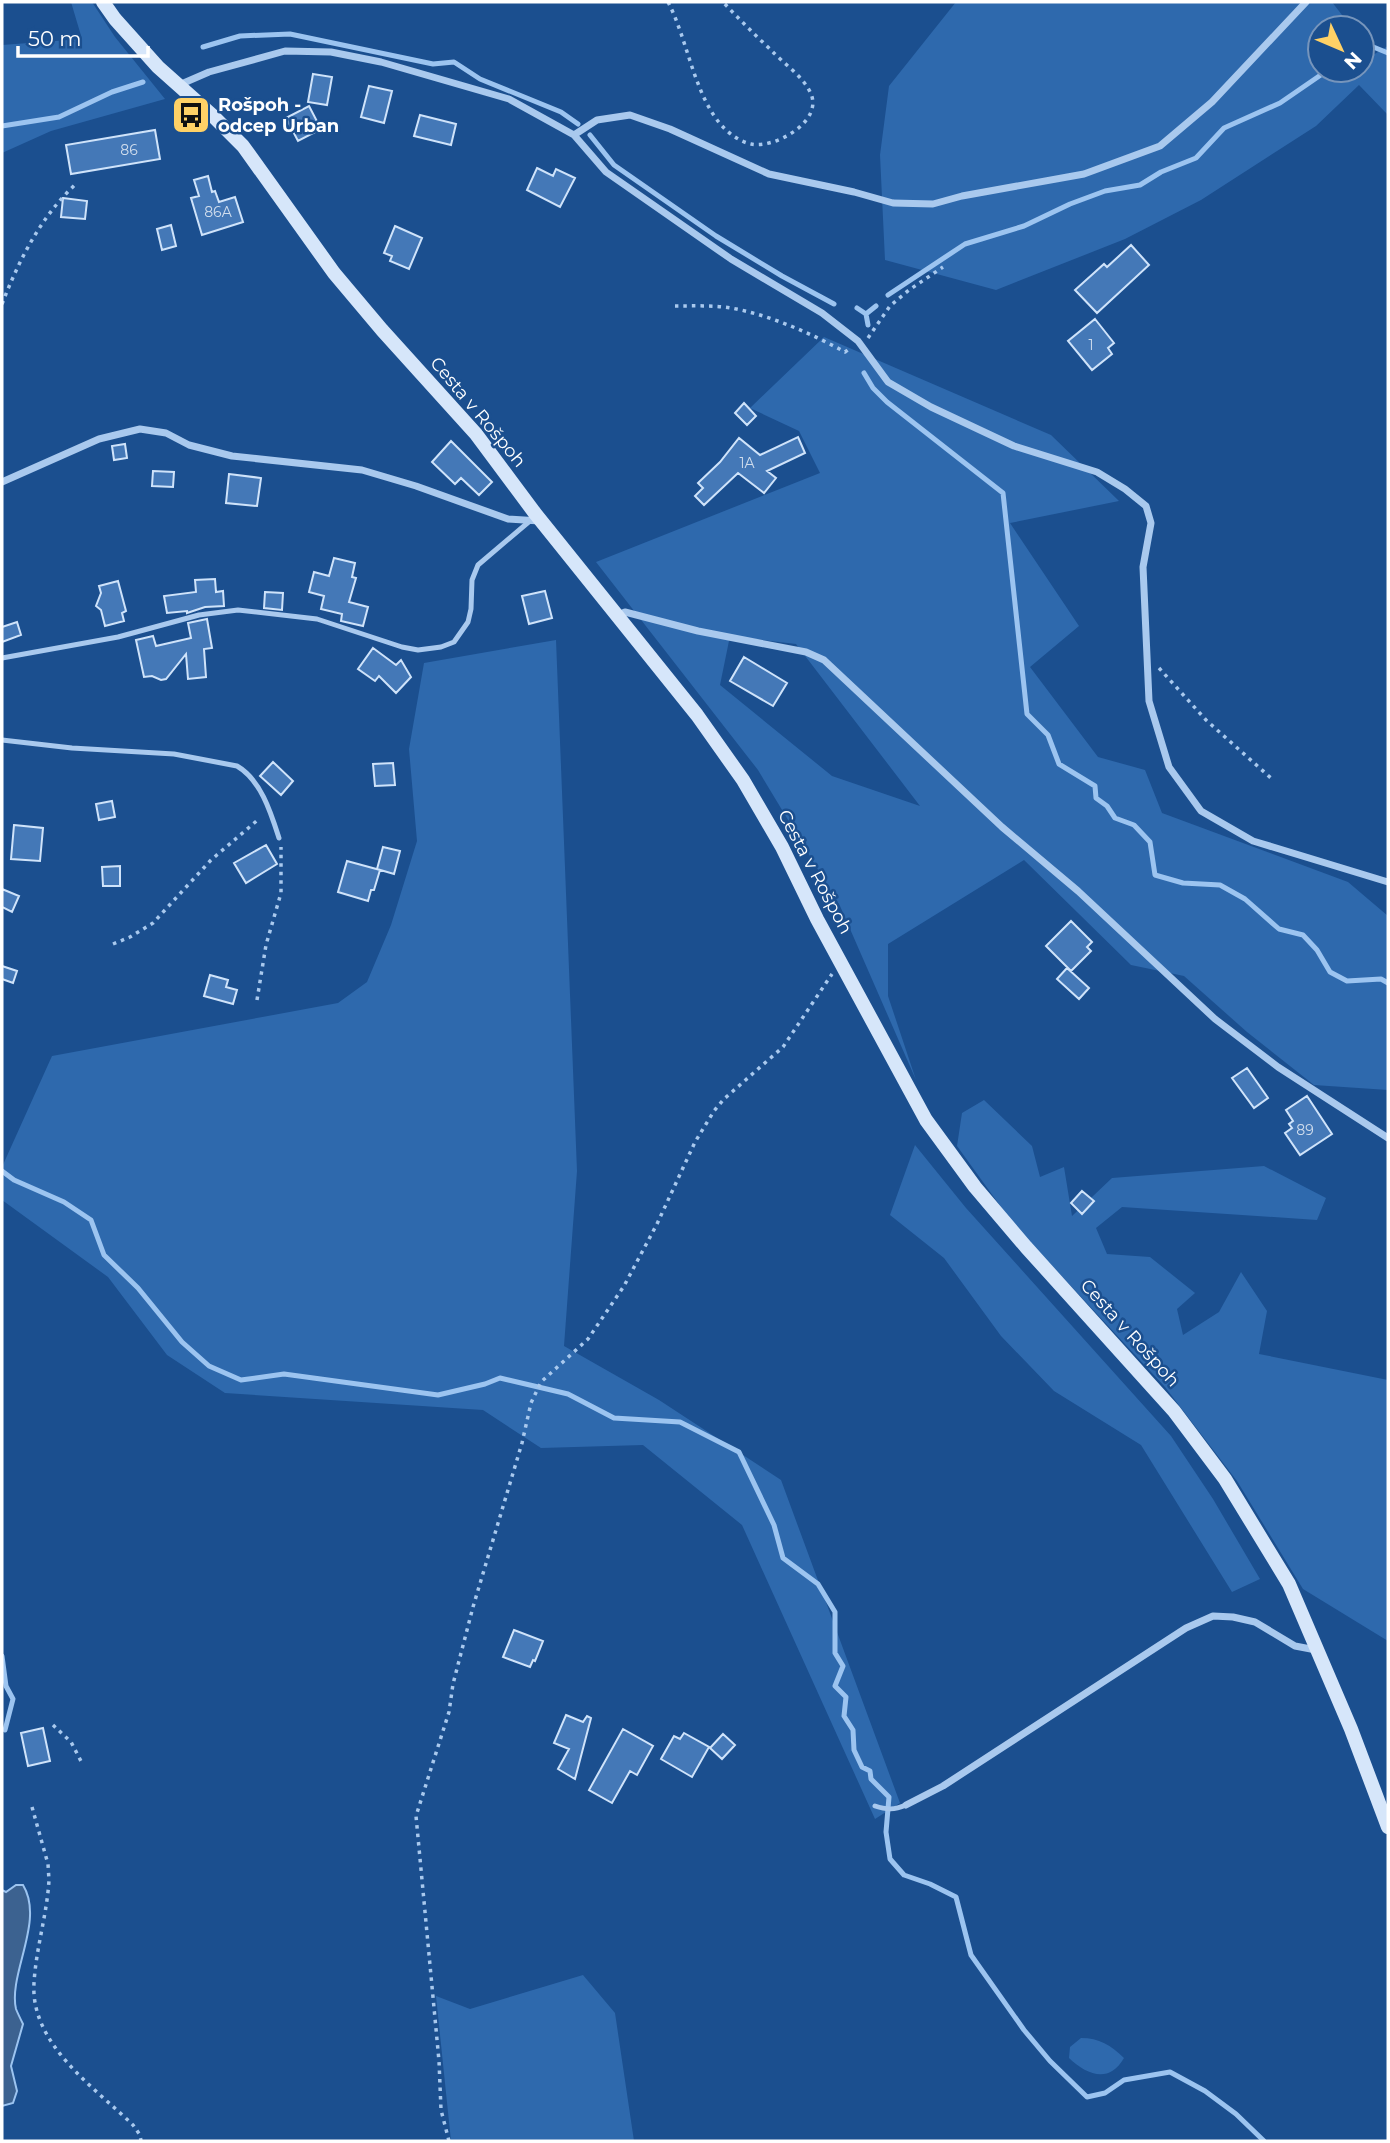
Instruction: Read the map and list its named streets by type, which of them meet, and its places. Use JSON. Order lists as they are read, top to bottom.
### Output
{
  "streets": {
    "street": ["Cesta v Rošpoh"]
  },
  "places": {
    "bus stop": ["Rošpoh - odcep Urban"]
  },
  "house_numbers": [
    "86",
    "86A",
    "1",
    "1A",
    "89"
  ],
  "scale_bar": "50 m",
  "north": "bottom right"
}
